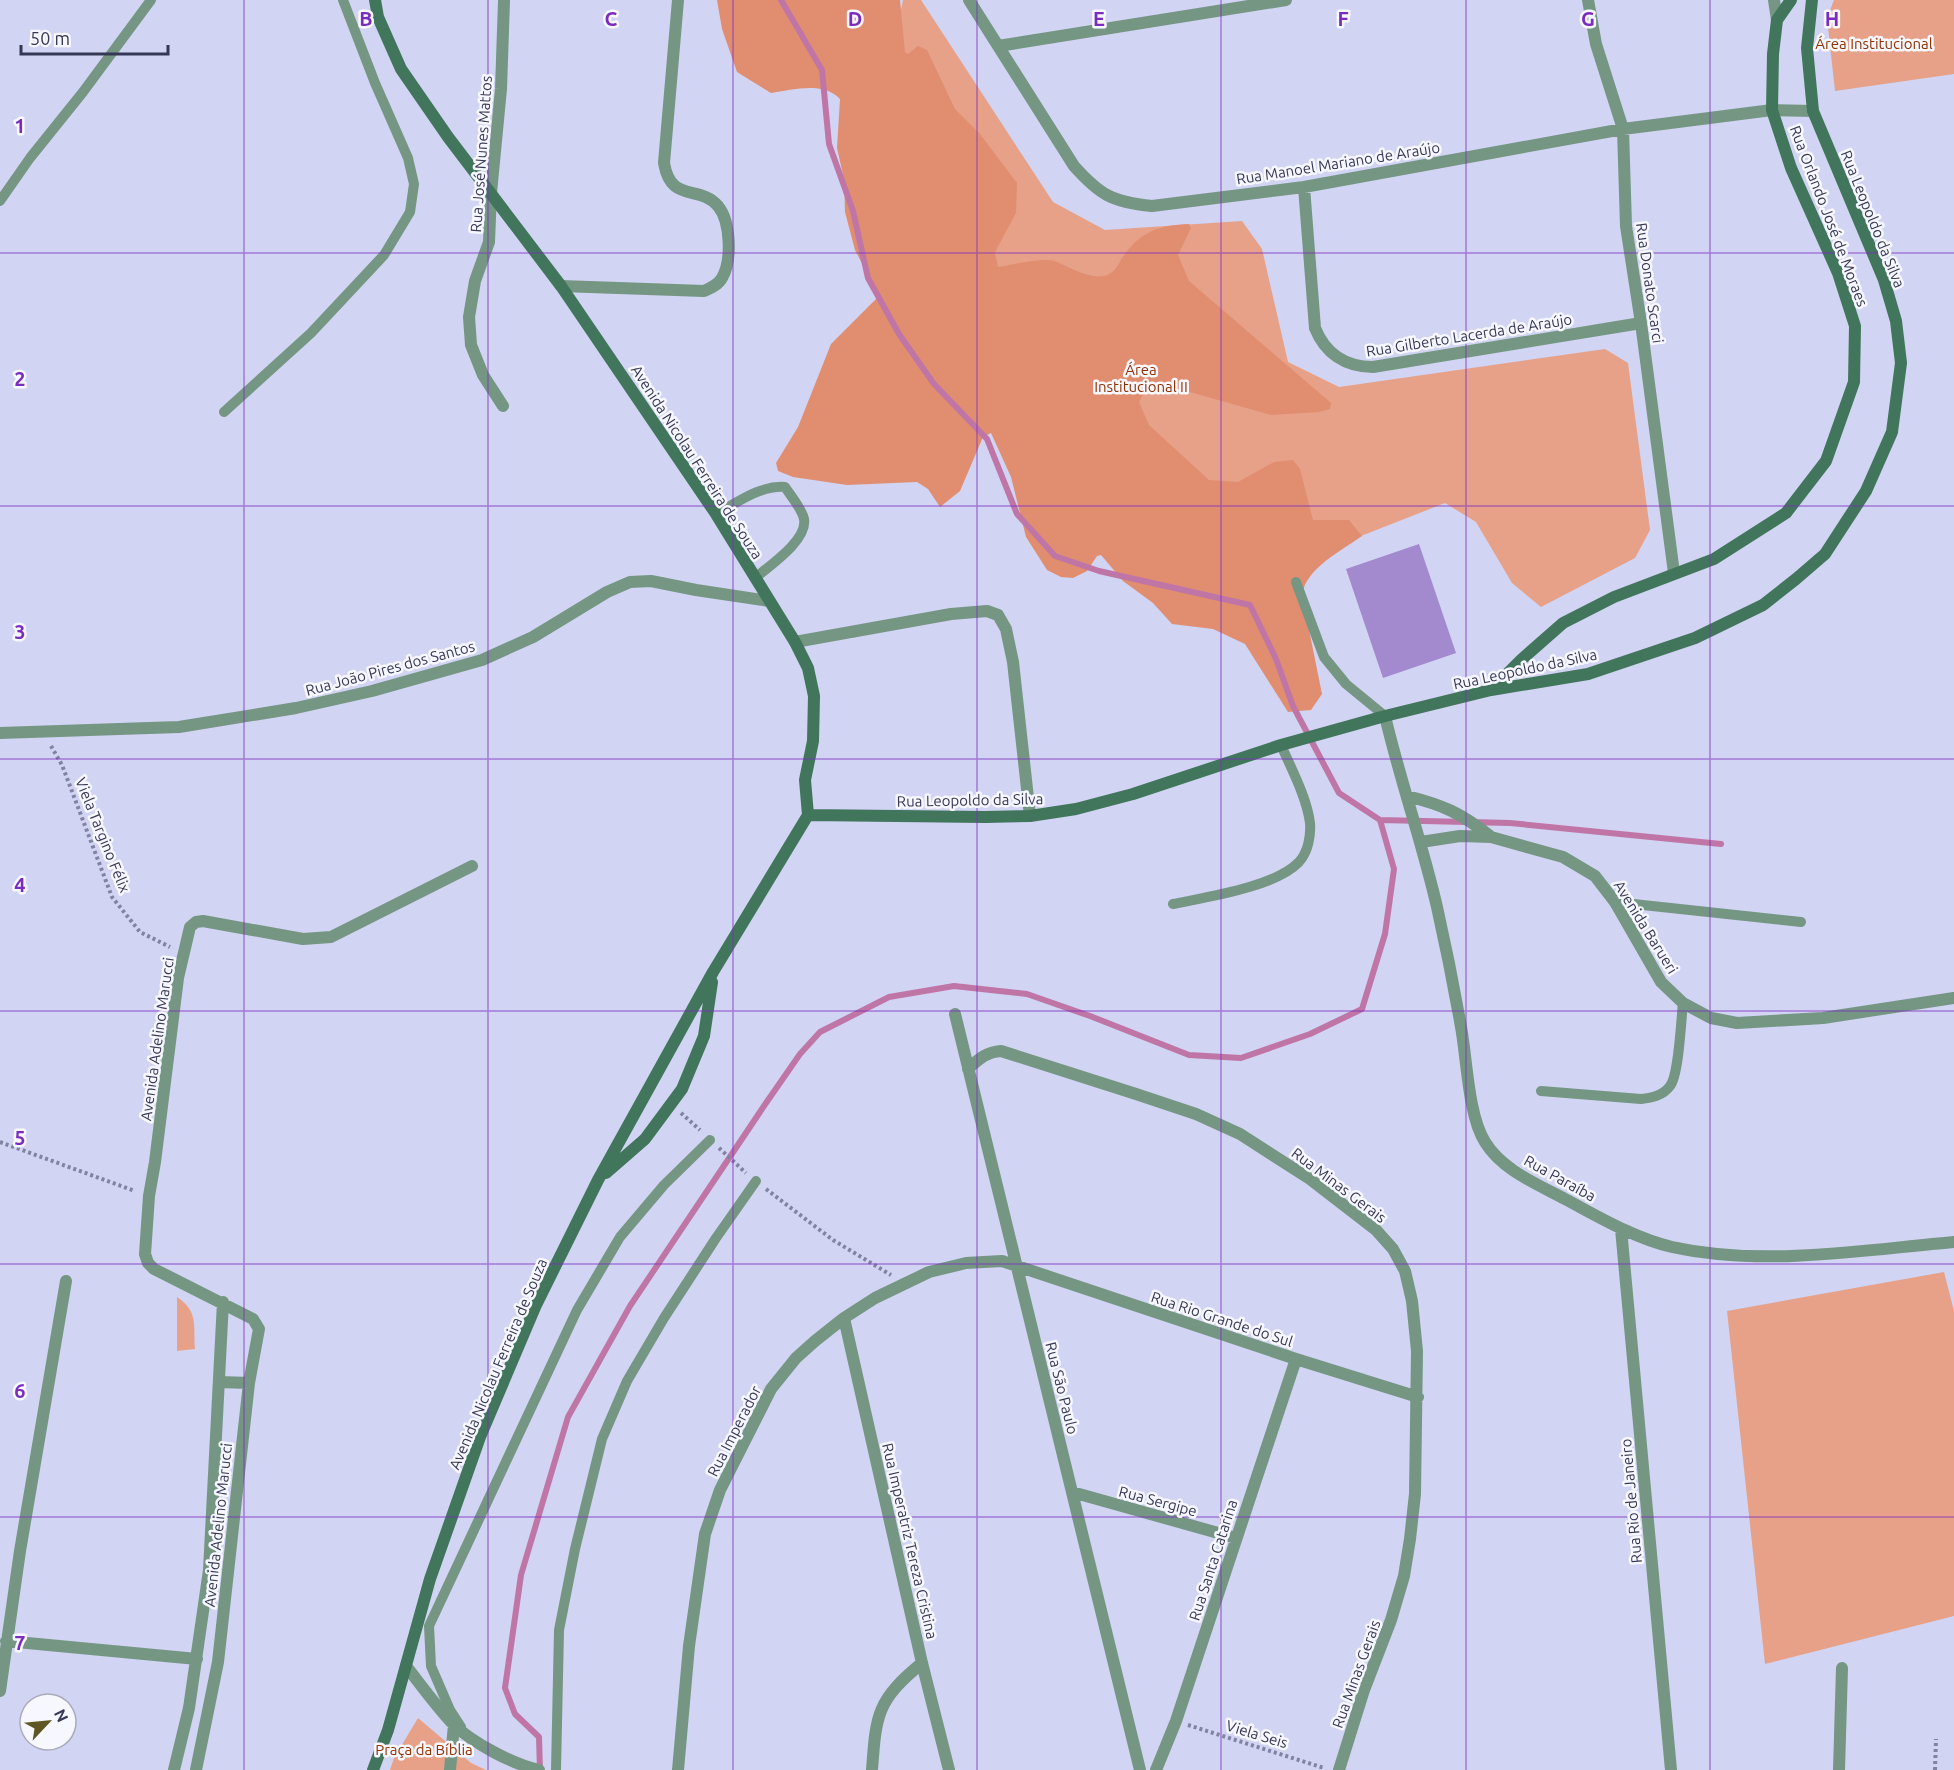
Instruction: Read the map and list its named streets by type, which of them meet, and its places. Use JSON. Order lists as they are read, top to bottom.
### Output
{
  "streets": {
    "street": [
      "Rua José Nunes Mattos",
      "Rua Manoel Mariano de Araújo",
      "Rua Orlando José de Moraes",
      "Rua Leopoldo da Silva",
      "Rua Donato Scarci",
      "Rua Gilberto Lacerda de Araújo",
      "Avenida Nicolau Ferreira de Souza",
      "Rua João Pires dos Santos",
      "Avenida Barueri",
      "Avenida Adelino Marucci",
      "Rua Paraíba",
      "Rua Minas Gerais",
      "Rua Rio Grande do Sul",
      "Rua São Paulo",
      "Rua Imperador",
      "Rua Sergipe",
      "Rua Rio de Janeiro",
      "Rua Imperatriz Tereza Cristina",
      "Rua Santa Catarina"
    ],
    "path": ["Viela Targino Félix", "Viela Seis"]
  },
  "crossings": [
    ["Rua José Nunes Mattos", "Avenida Nicolau Ferreira de Souza"],
    ["Rua Manoel Mariano de Araújo", "Rua Orlando José de Moraes"],
    ["Rua Manoel Mariano de Araújo", "Rua Leopoldo da Silva"],
    ["Rua Manoel Mariano de Araújo", "Rua Donato Scarci"],
    ["Rua Manoel Mariano de Araújo", "Rua Gilberto Lacerda de Araújo"],
    ["Rua Orlando José de Moraes", "Rua Leopoldo da Silva"],
    ["Rua Orlando José de Moraes", "Rua Donato Scarci"],
    ["Rua Leopoldo da Silva", "Avenida Nicolau Ferreira de Souza"],
    ["Rua Leopoldo da Silva", "Rua Paraíba"],
    ["Rua Donato Scarci", "Rua Gilberto Lacerda de Araújo"],
    ["Avenida Nicolau Ferreira de Souza", "Rua João Pires dos Santos"],
    ["Rua João Pires dos Santos", "Viela Targino Félix"],
    ["Viela Targino Félix", "Avenida Adelino Marucci"],
    ["Avenida Barueri", "Rua Paraíba"],
    ["Rua Paraíba", "Rua Rio de Janeiro"],
    ["Rua Minas Gerais", "Rua Rio Grande do Sul"],
    ["Rua Minas Gerais", "Rua São Paulo"],
    ["Rua Rio Grande do Sul", "Rua São Paulo"],
    ["Rua Rio Grande do Sul", "Rua Imperador"],
    ["Rua Rio Grande do Sul", "Rua Santa Catarina"],
    ["Rua São Paulo", "Rua Imperador"],
    ["Rua São Paulo", "Rua Sergipe"],
    ["Rua Imperador", "Rua Imperatriz Tereza Cristina"],
    ["Rua Sergipe", "Rua Santa Catarina"],
    ["Rua Santa Catarina", "Viela Seis"]
  ],
  "parks": ["Área Institucional", "Área Institucional II", "Praça da Bíblia"],
  "scale_bar": "50 m",
  "north": "top right",
  "grid": {
    "columns": [
      "B",
      "C",
      "D",
      "E",
      "F",
      "G",
      "H"
    ],
    "rows": [
      "1",
      "2",
      "3",
      "4",
      "5",
      "6",
      "7"
    ]
  }
}
